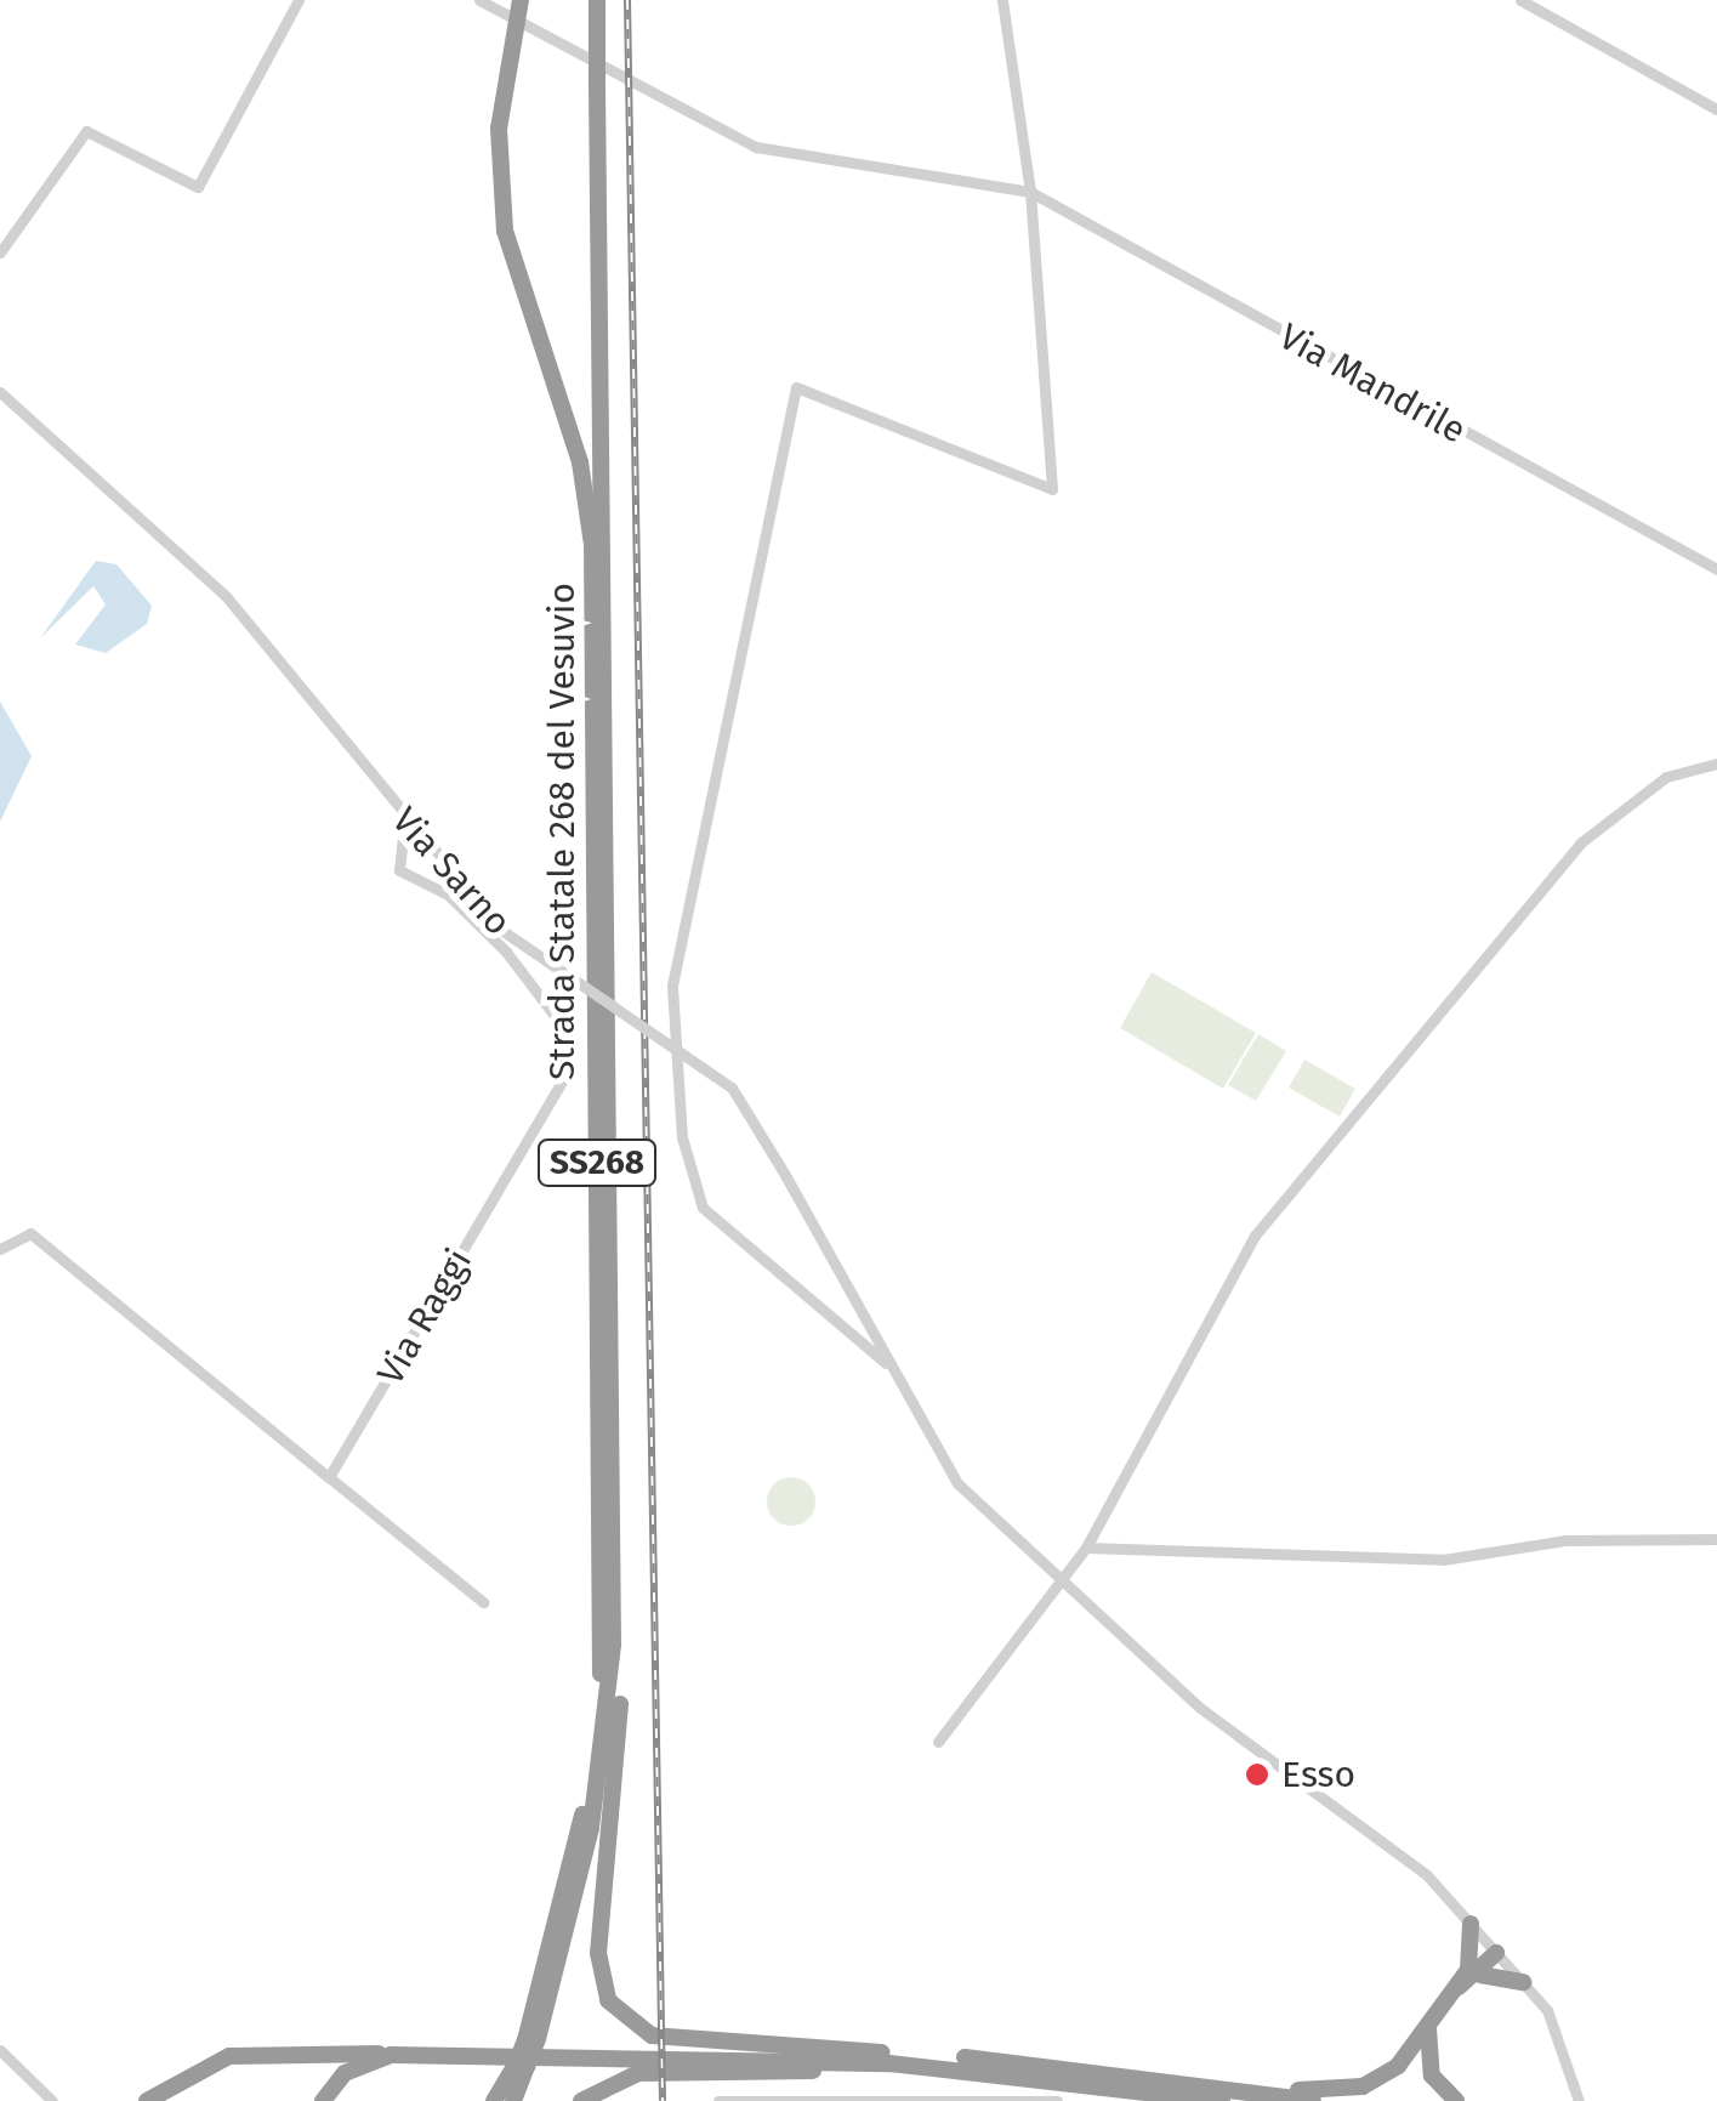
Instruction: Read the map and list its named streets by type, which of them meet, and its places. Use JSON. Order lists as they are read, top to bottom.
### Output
{
  "streets": {
    "highway": ["Strada Statale 268 del Vesuvio", "SS268"],
    "street": ["Via Mandrile", "Via Sarno", "Via Raggi"]
  },
  "crossings": [
    ["Via Sarno", "Via Raggi"]
  ],
  "places": ["Esso"]
}
